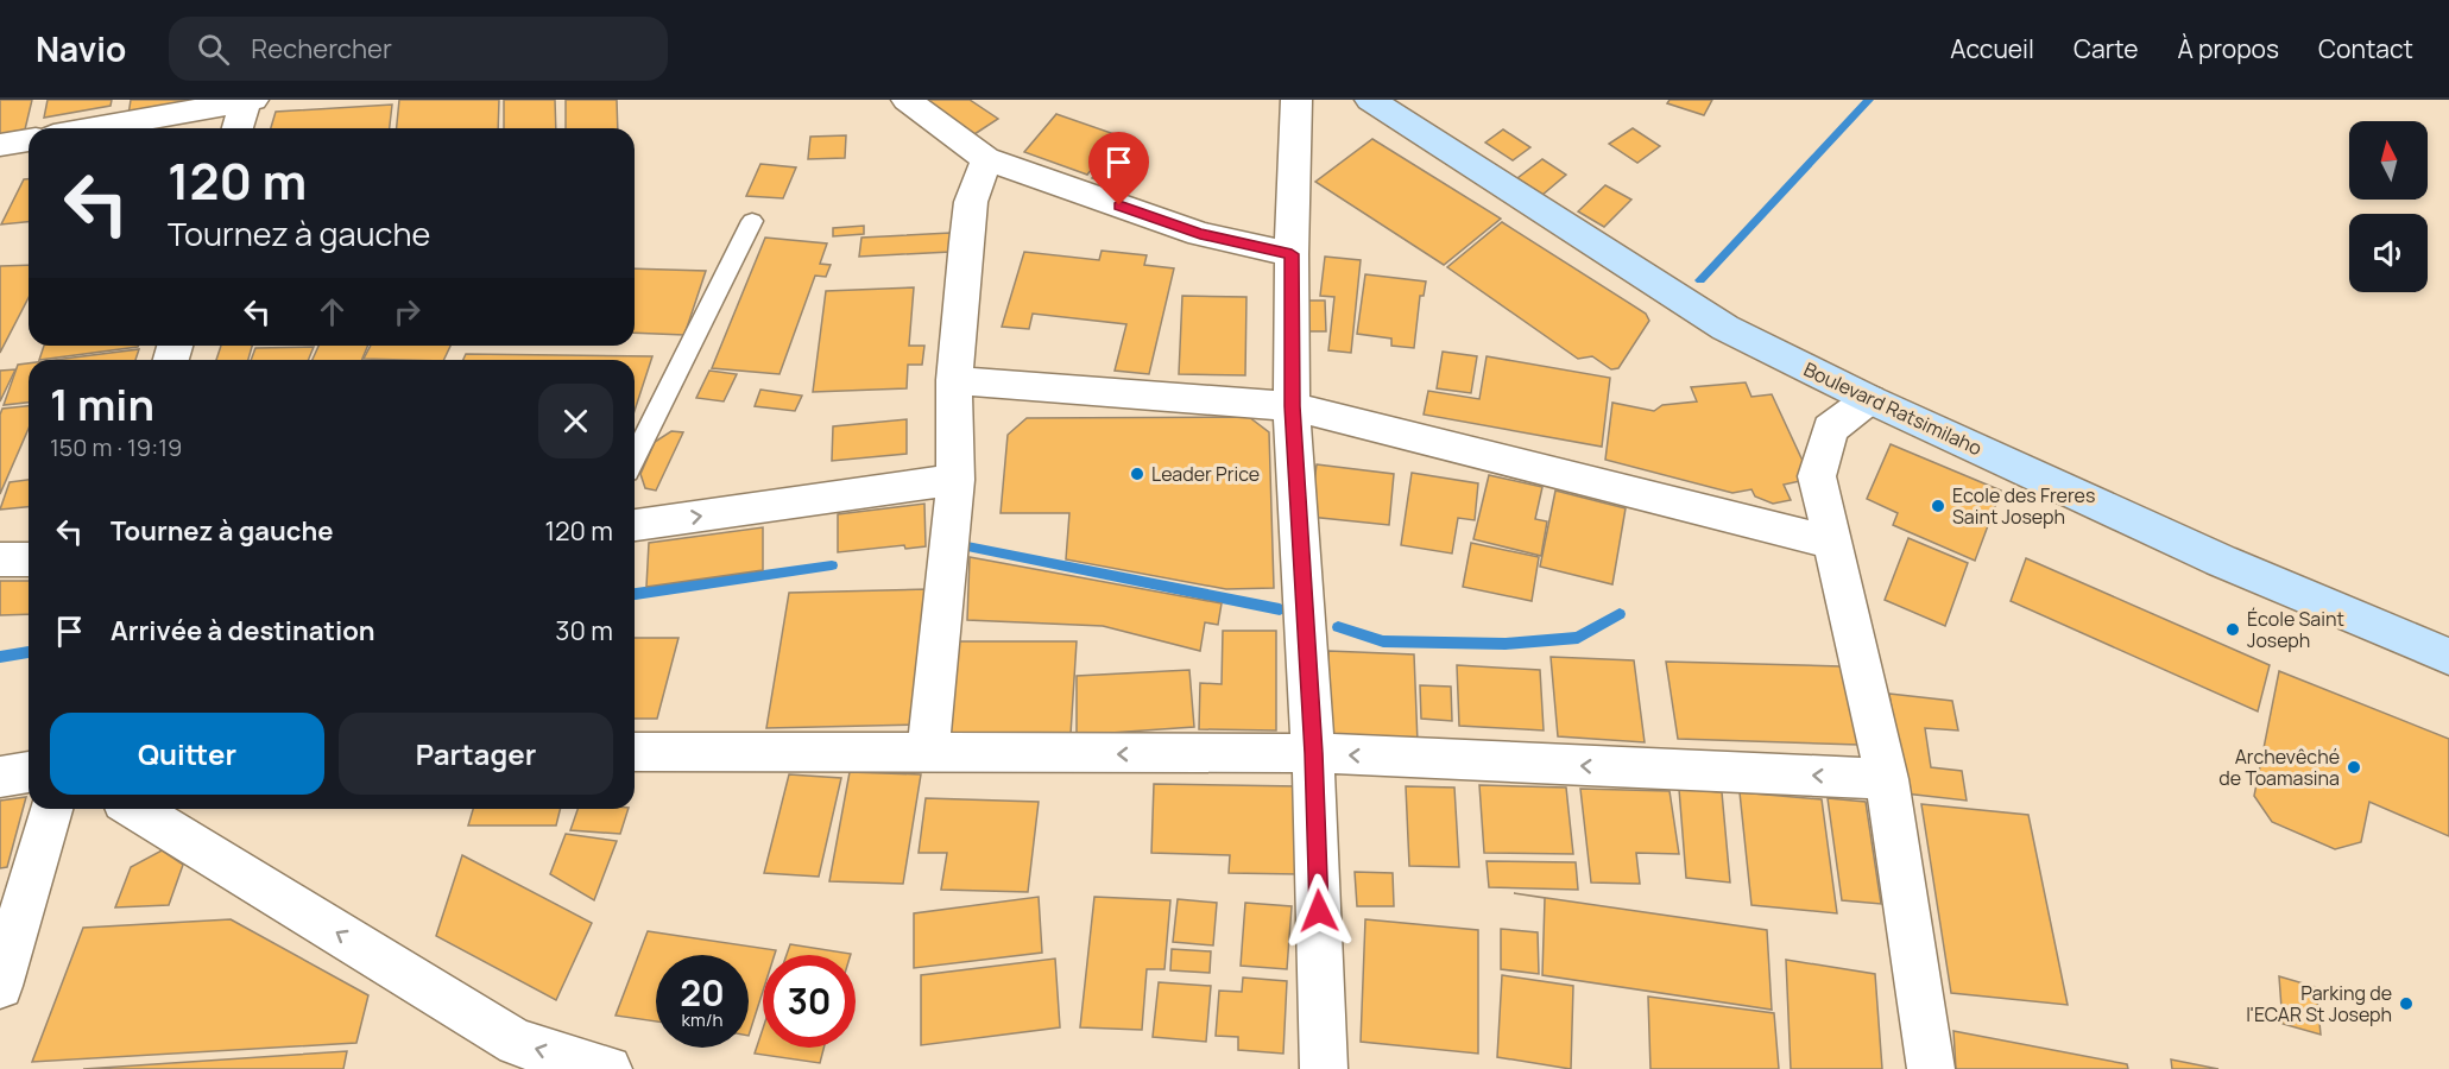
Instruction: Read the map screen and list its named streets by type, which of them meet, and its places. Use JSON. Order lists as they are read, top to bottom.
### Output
{
  "streets": {
    "main road": ["Boulevard Ratsimilaho"]
  },
  "places": [
    "Leader Price",
    "Ecole des Freres Saint Joseph",
    "École Saint Joseph",
    "Archevêché de Toamasina",
    "Parking de l'ECAR St Joseph"
  ],
  "north": "top",
  "page": {
    "header": "Navio",
    "search": "Rechercher",
    "nav": [
      "Accueil",
      "Carte",
      "À propos",
      "Contact"
    ],
    "turn": ["120 m", "Tournez à gauche"],
    "heading": ["1 min", "150 m · 19:19"],
    "list": [
      {
        "name": "Tournez à gauche",
        "value": "120 m"
      },
      {
        "name": "Arrivée à destination",
        "value": "30 m"
      }
    ],
    "buttons": ["Quitter", "Partager"],
    "speed": "20 km/h",
    "limit": "30"
  }
}
